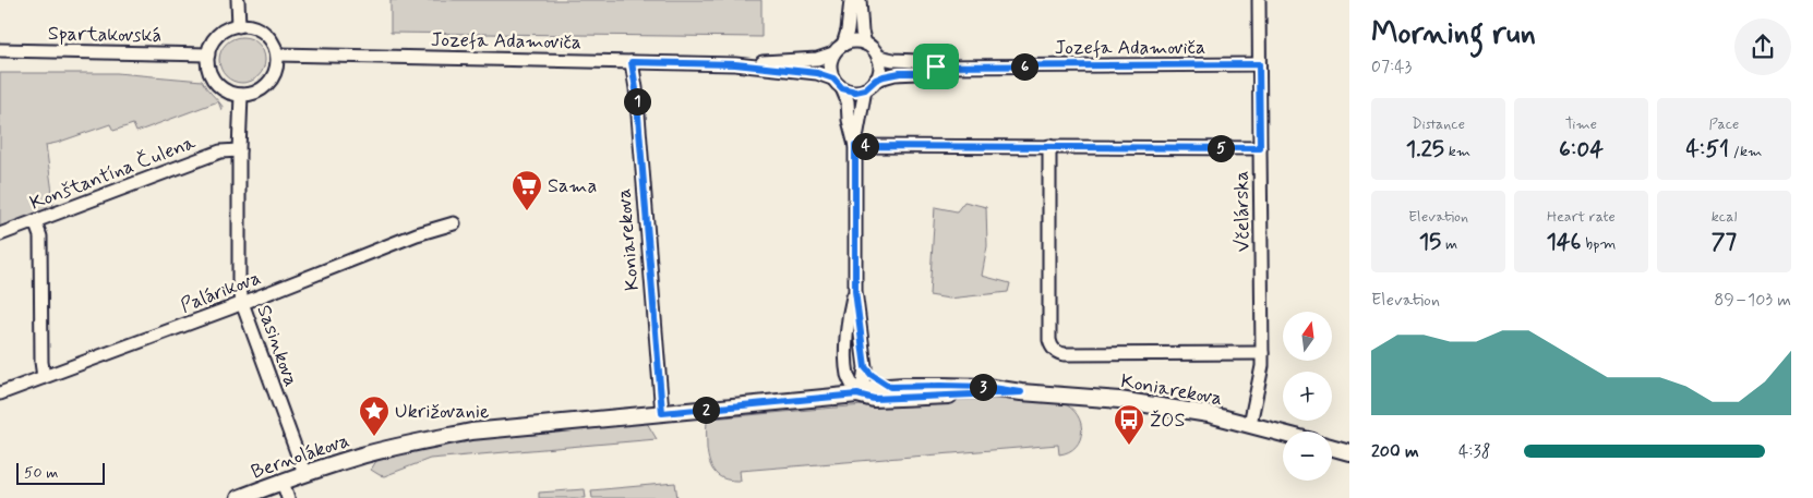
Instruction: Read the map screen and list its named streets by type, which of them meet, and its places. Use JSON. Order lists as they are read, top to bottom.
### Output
{
  "streets": {
    "street": [
      "Spartakovská",
      "Jozefa Adamoviča",
      "Konštantína Čulena",
      "Včelárska",
      "Koniarekova",
      "Palárikova",
      "Sasinkova",
      "Bernolákova"
    ]
  },
  "crossings": [
    ["Spartakovská", "Jozefa Adamoviča"],
    ["Spartakovská", "Sasinkova"],
    ["Jozefa Adamoviča", "Koniarekova"],
    ["Jozefa Adamoviča", "Sasinkova"],
    ["Konštantína Čulena", "Sasinkova"],
    ["Včelárska", "Koniarekova"],
    ["Koniarekova", "Bernolákova"],
    ["Palárikova", "Sasinkova"],
    ["Sasinkova", "Bernolákova"]
  ],
  "places": {
    "supermarket": ["Sama"],
    "place": ["Ukrižovanie"],
    "bus stop": ["ŽOS"]
  },
  "scale_bar": "50 m",
  "north": "top",
  "page": {
    "heading": ["Morning run", "07:43"],
    "pins": [
      "6",
      "1",
      "4",
      "5",
      "3",
      "2"
    ],
    "stats": [
      ["Distance", "1.25 km"],
      ["Time", "6:04"],
      ["Pace", "4:51 /km"],
      ["Elevation", "15 m"],
      ["Heart rate", "146 bpm"],
      ["kcal", "77"]
    ],
    "chart": ["Elevation", "89–103 m"],
    "map_buttons": ["+", "−"],
    "list": [
      {
        "name": "200 m",
        "note": "4:38"
      }
    ],
    "scale": "50 m"
  }
}
